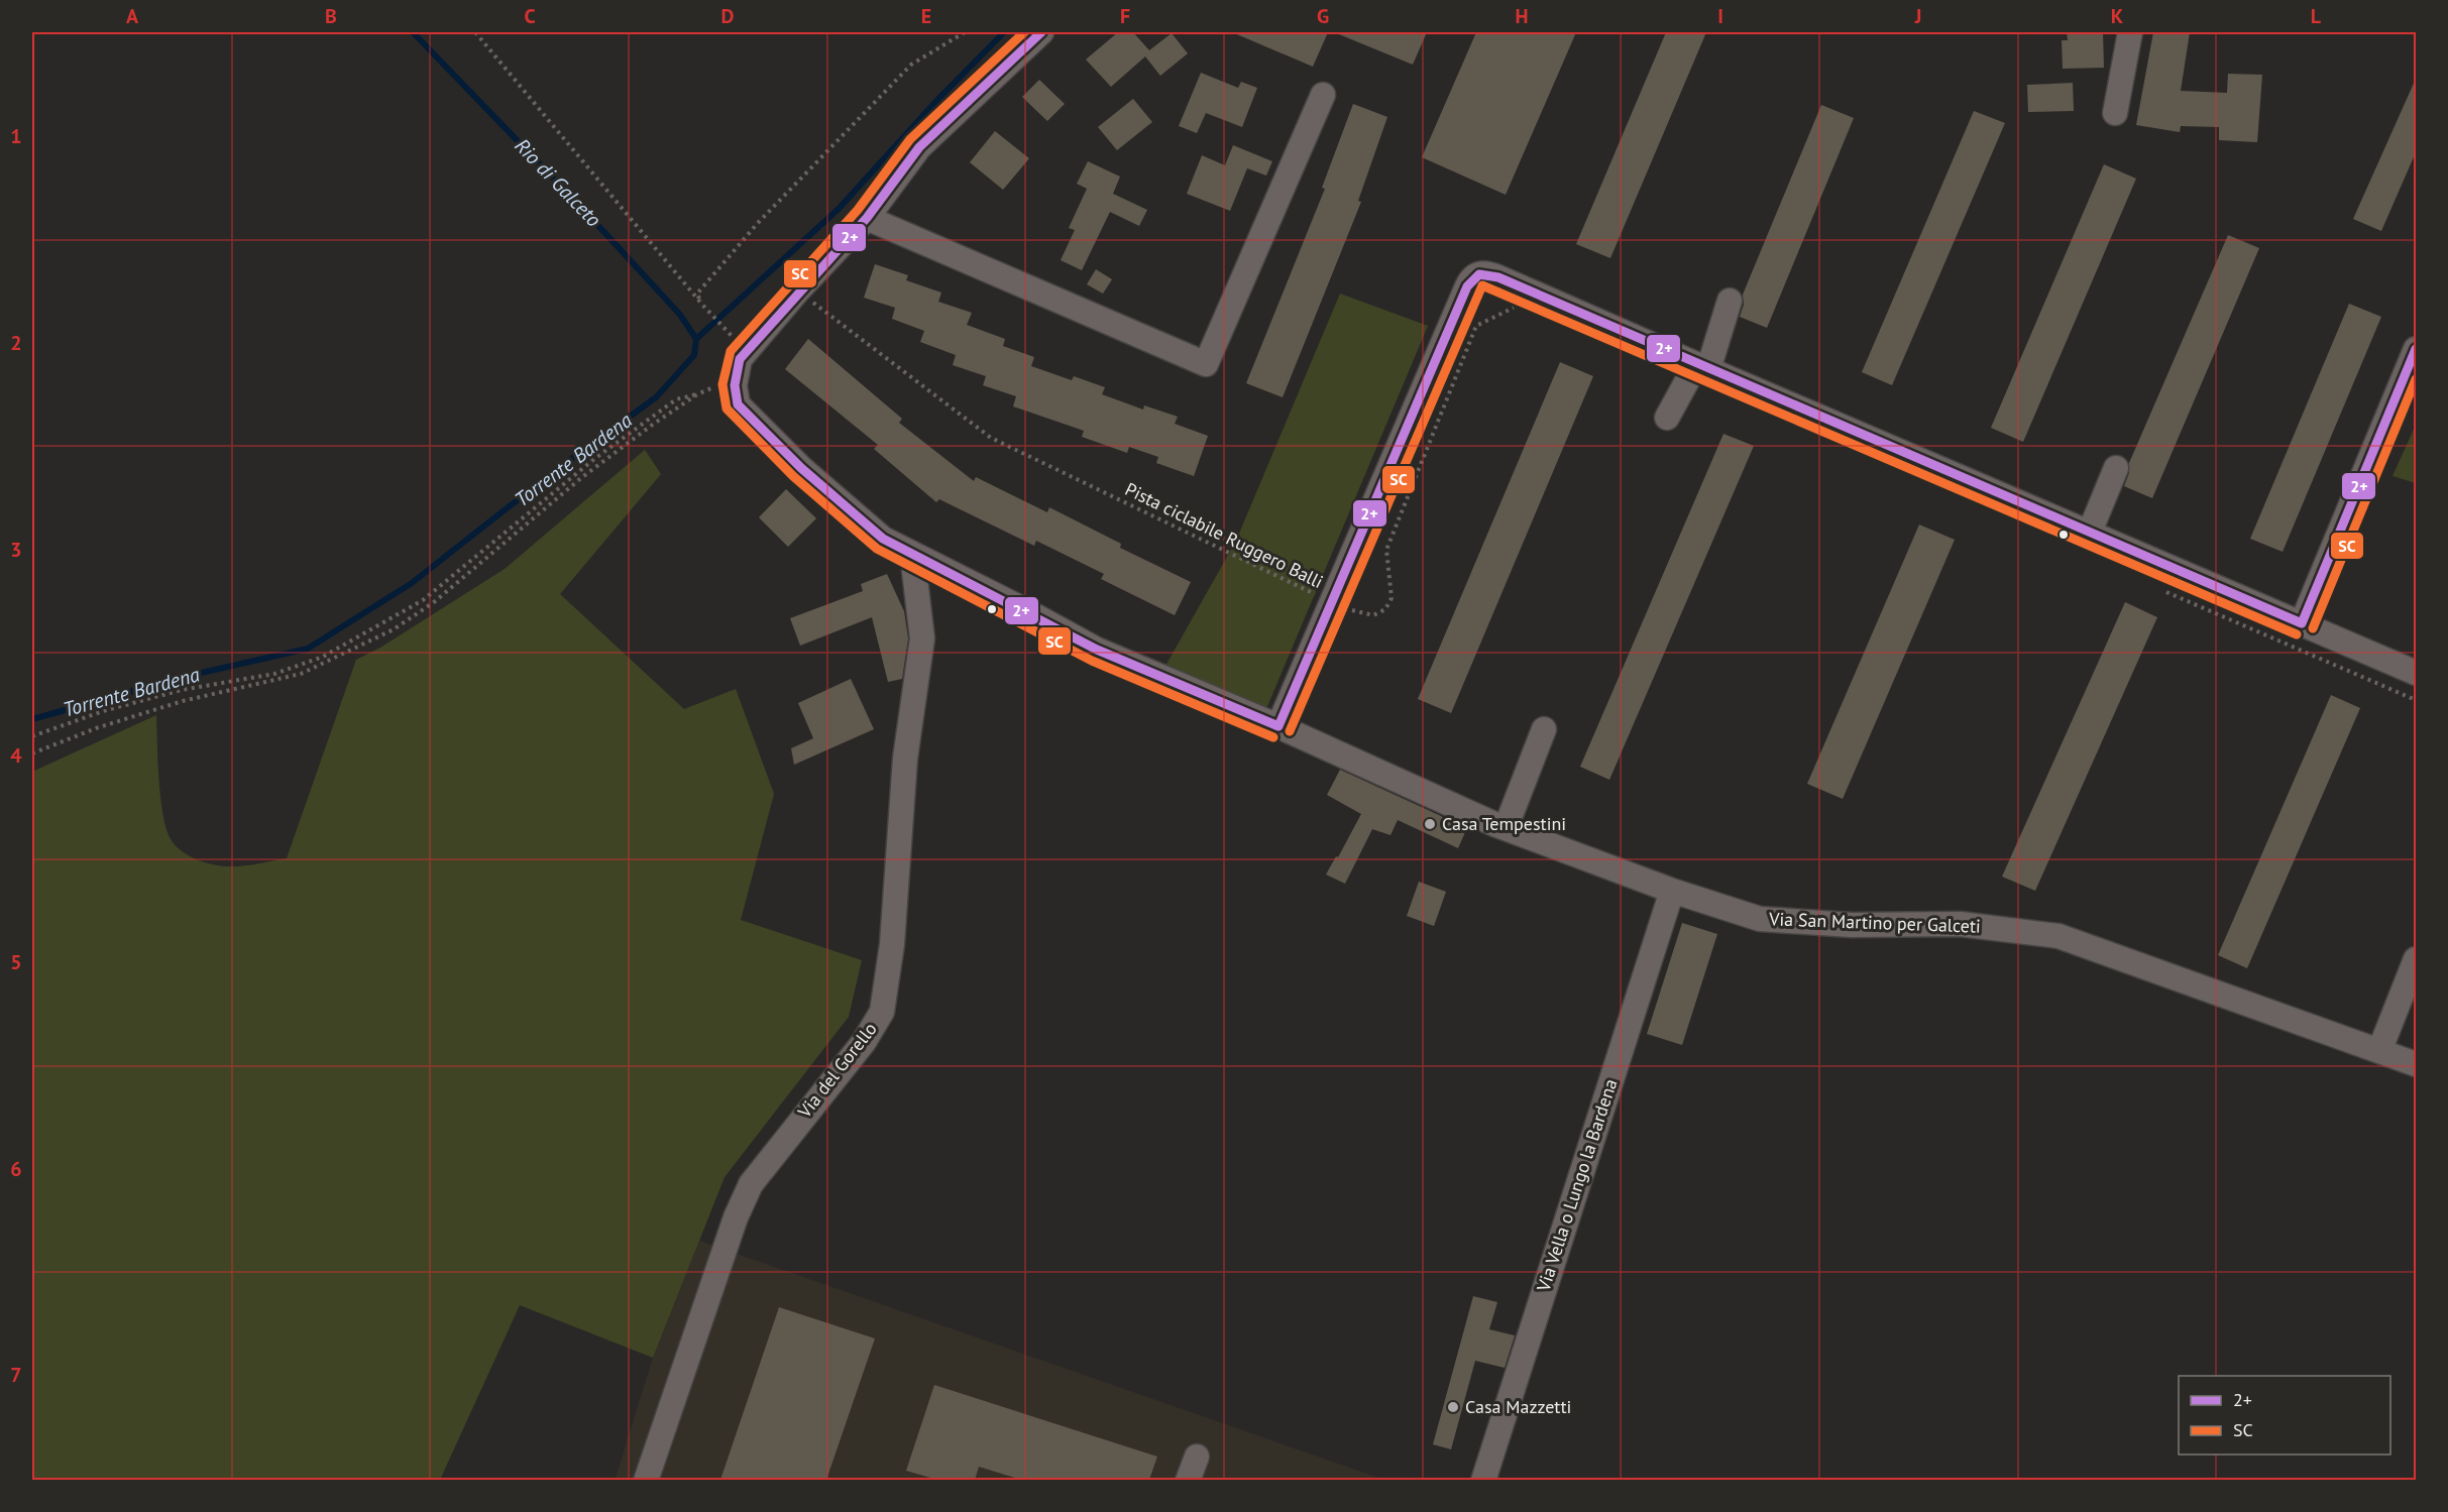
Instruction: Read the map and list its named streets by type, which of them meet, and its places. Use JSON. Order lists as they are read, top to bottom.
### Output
{
  "streets": {
    "street": ["Via San Martino per Galceti", "Via del Gorello", "Via Vella o Lungo la Bardena"],
    "path": ["Pista ciclabile Ruggero Balli"]
  },
  "crossings": [
    ["Pista ciclabile Ruggero Balli", "Via San Martino per Galceti"],
    ["Via San Martino per Galceti", "Via del Gorello"],
    ["Via San Martino per Galceti", "Via Vella o Lungo la Bardena"]
  ],
  "water": ["Rio di Galceto", "Torrente Bardena"],
  "places": ["Casa Tempestini", "Casa Mazzetti"],
  "lines": ["transit line 2+", "transit line SC"],
  "legend": ["2+", "SC"],
  "grid": {
    "columns": [
      "A",
      "B",
      "C",
      "D",
      "E",
      "F",
      "G",
      "H",
      "I",
      "J",
      "K",
      "L"
    ],
    "rows": [
      "1",
      "2",
      "3",
      "4",
      "5",
      "6",
      "7"
    ]
  }
}
